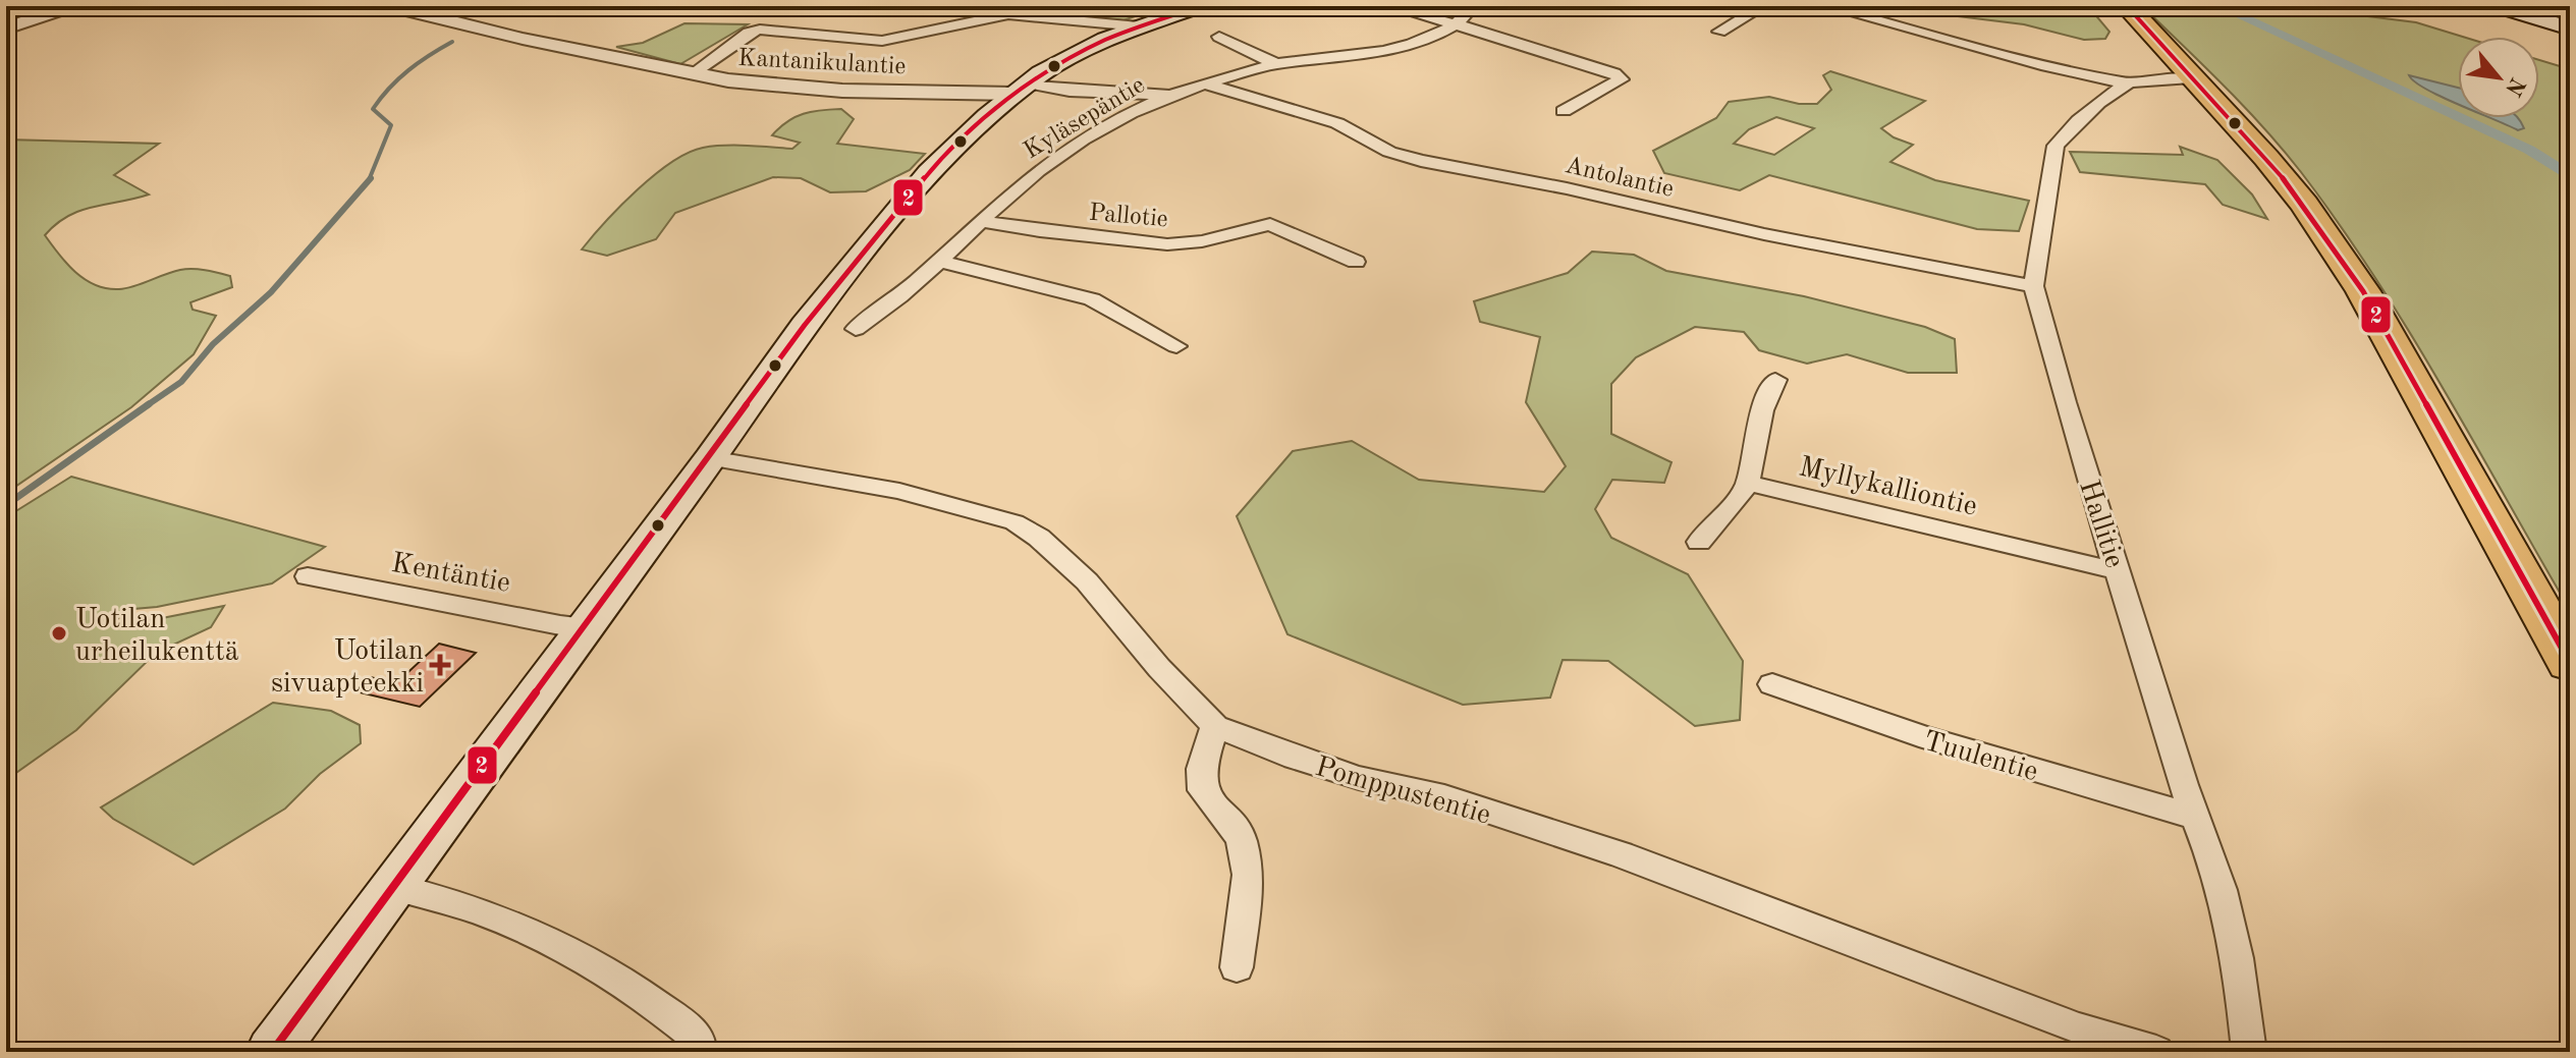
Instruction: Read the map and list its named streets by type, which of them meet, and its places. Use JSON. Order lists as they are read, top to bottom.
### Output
{
  "streets": {
    "street": [
      "Kantanikulantie",
      "Kyläsepäntie",
      "Antolantie",
      "Pallotie",
      "Myllykalliontie",
      "Hallitie",
      "Kentäntie",
      "Tuulentie",
      "Pomppustentie"
    ]
  },
  "crossings": [
    ["Kyläsepäntie", "Antolantie"],
    ["Kyläsepäntie", "Pallotie"],
    ["Antolantie", "Hallitie"],
    ["Myllykalliontie", "Hallitie"],
    ["Hallitie", "Tuulentie"]
  ],
  "places": {
    "other": ["Uotilan urheilukenttä"],
    "health": ["Uotilan sivuapteekki"]
  },
  "lines": ["transit line 2"],
  "north": "bottom right"
}
